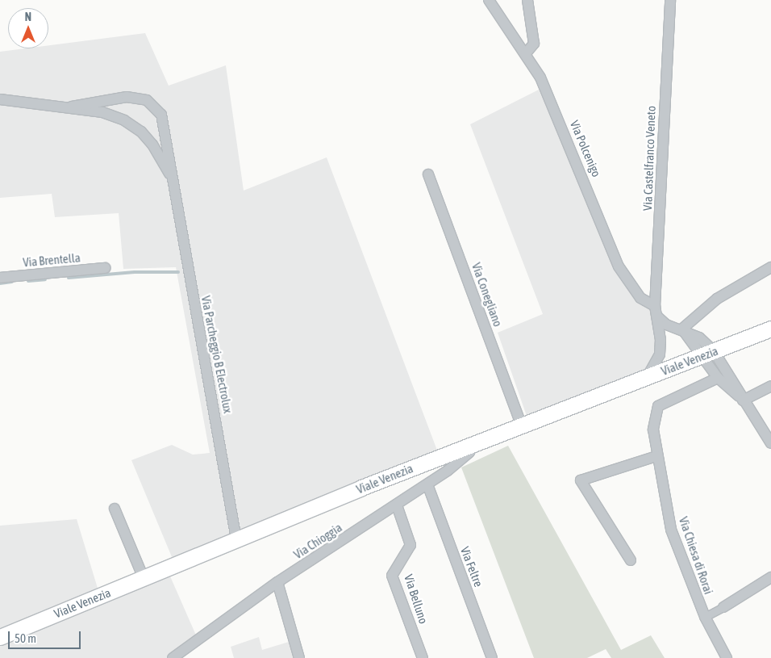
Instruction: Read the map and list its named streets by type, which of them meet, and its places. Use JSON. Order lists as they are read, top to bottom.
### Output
{
  "streets": {
    "main road": ["Viale Venezia"],
    "street": [
      "Via Polcenigo",
      "Via Castelfranco Veneto",
      "Via Brentella",
      "Via Conegliano",
      "Via Parcheggio B Electrolux",
      "Via Chioggia",
      "Via Chiesa di Rorai",
      "Via Feltre",
      "Via Belluno"
    ]
  },
  "crossings": [
    ["Via Polcenigo", "Via Castelfranco Veneto"],
    ["Via Castelfranco Veneto", "Viale Venezia"],
    ["Via Conegliano", "Viale Venezia"],
    ["Via Parcheggio B Electrolux", "Viale Venezia"],
    ["Viale Venezia", "Via Chioggia"],
    ["Via Chioggia", "Via Feltre"],
    ["Via Chioggia", "Via Belluno"]
  ],
  "scale_bar": "50 m",
  "north": "top"
}
